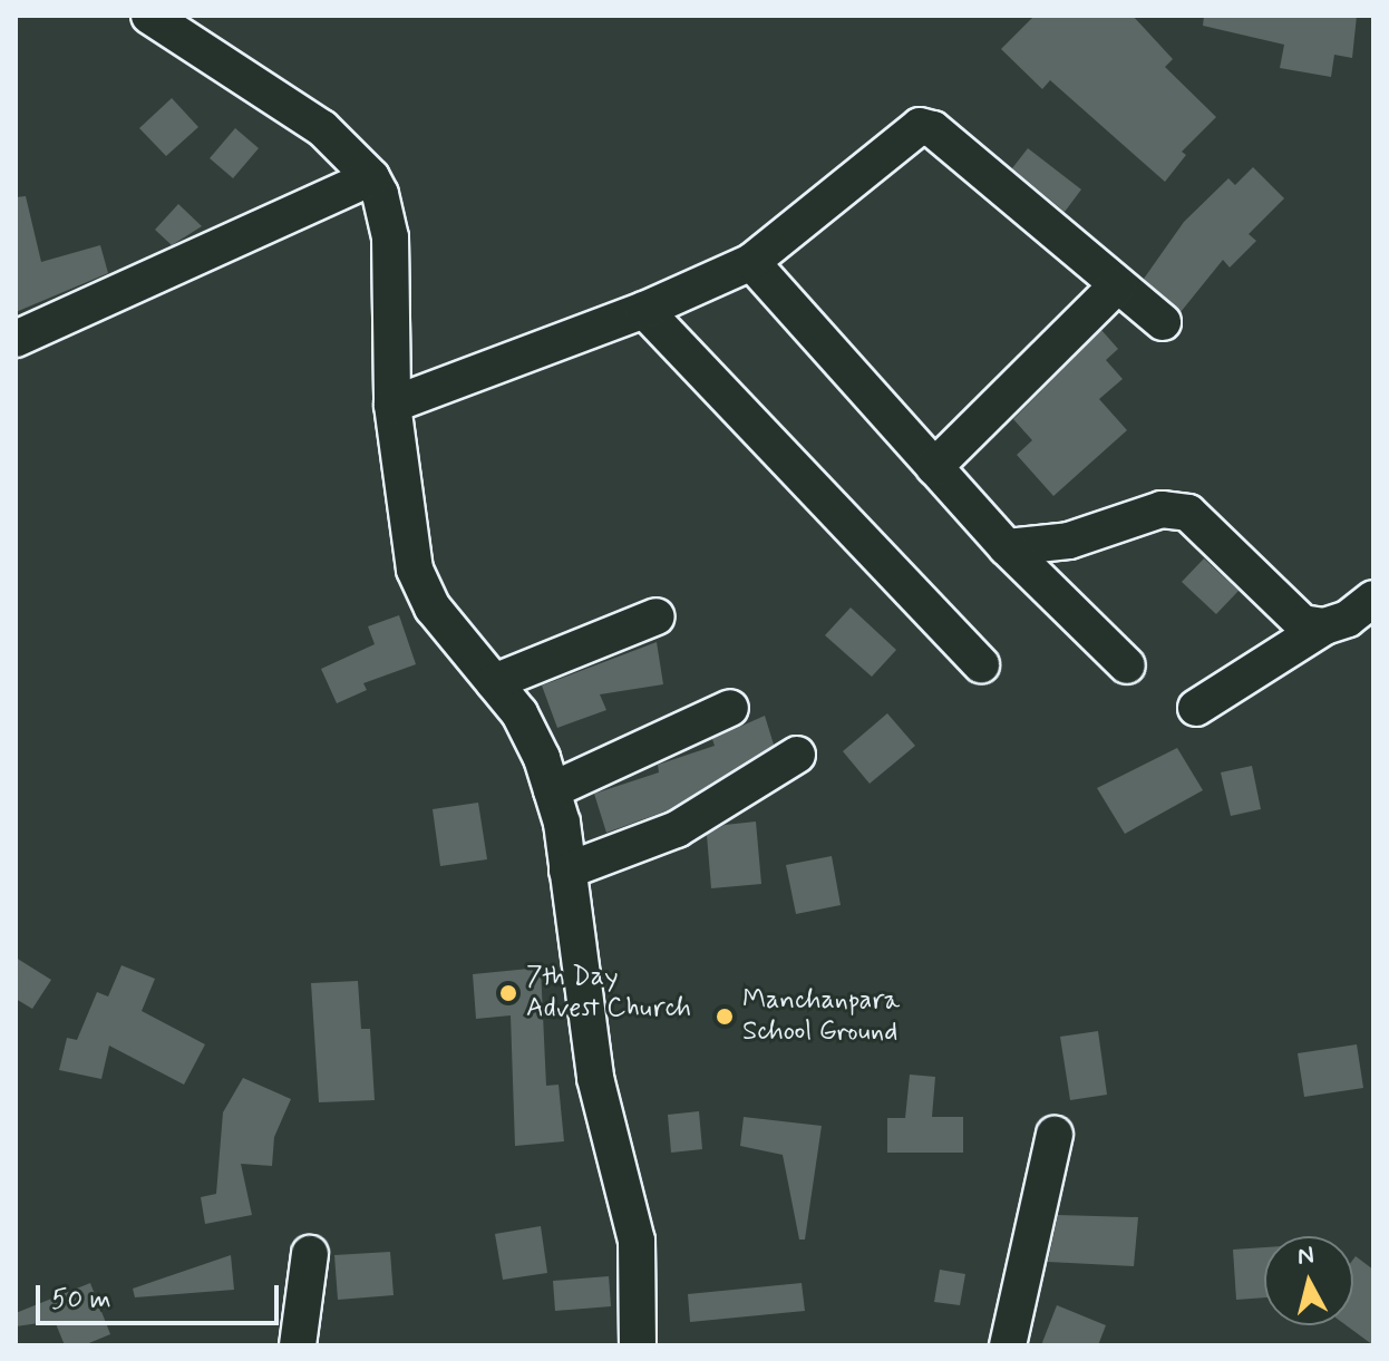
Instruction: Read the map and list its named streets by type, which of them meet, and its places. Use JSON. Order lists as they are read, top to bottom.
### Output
{
  "places": ["7th Day Advest Church", "Manchanpara School Ground"],
  "scale_bar": "50 m",
  "north": "top"
}
